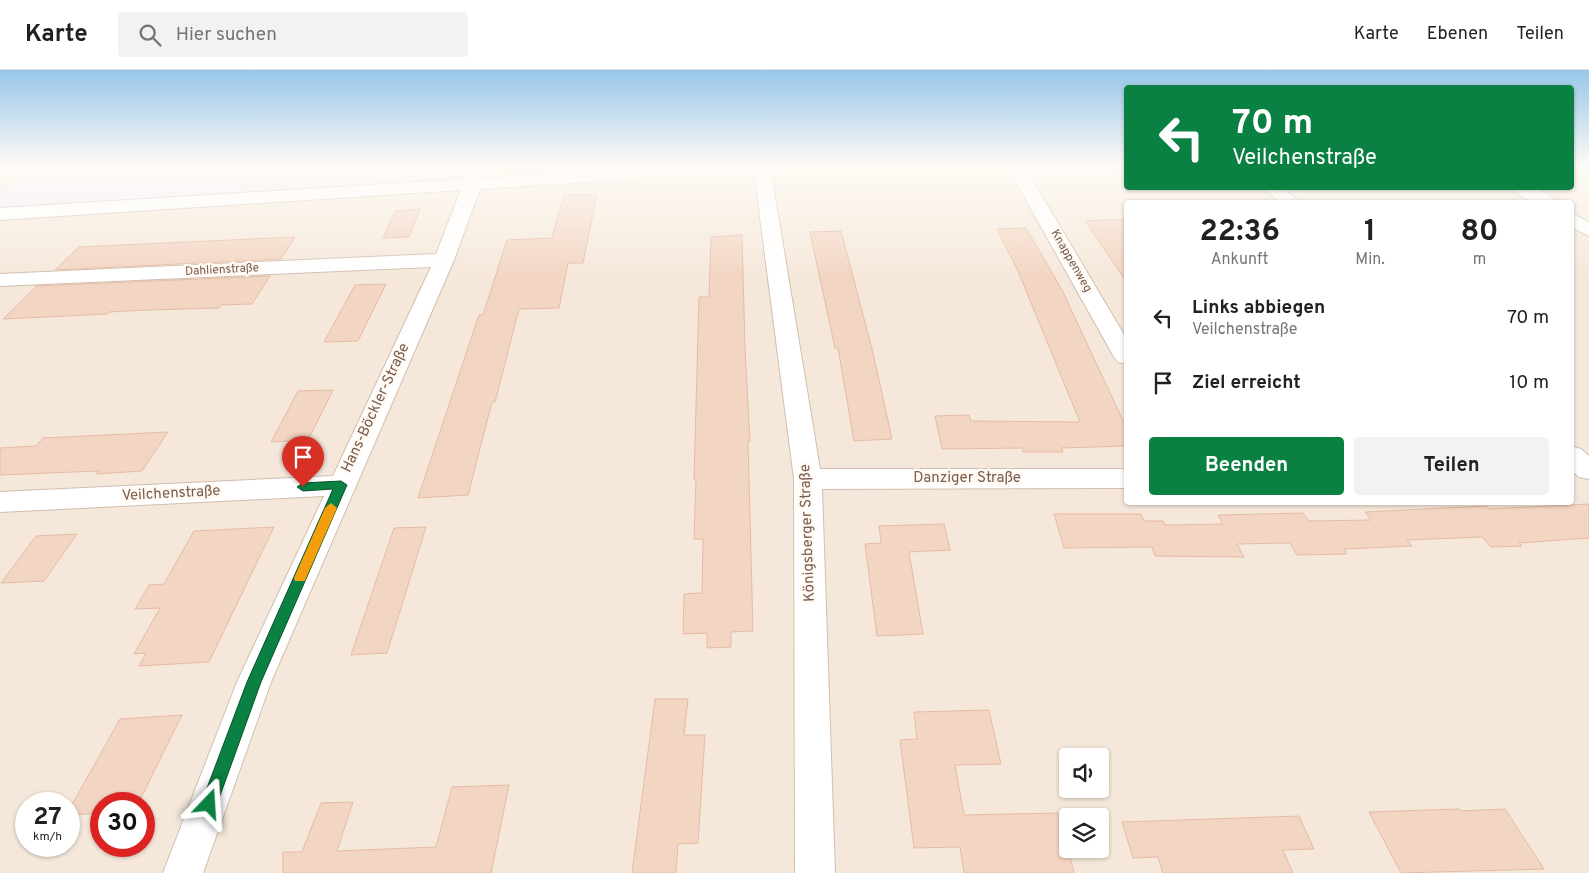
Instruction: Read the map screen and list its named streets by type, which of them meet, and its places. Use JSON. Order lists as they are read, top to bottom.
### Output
{
  "streets": {
    "street": [
      "Knappenweg",
      "Dahlienstraße",
      "Hans-Böckler-Straße",
      "Danziger Straße",
      "Veilchenstraße",
      "Königsberger Straße"
    ]
  },
  "crossings": [
    ["Dahlienstraße", "Hans-Böckler-Straße"],
    ["Hans-Böckler-Straße", "Veilchenstraße"],
    ["Danziger Straße", "Königsberger Straße"]
  ],
  "page": {
    "header": "Karte",
    "search": "Hier suchen",
    "nav": ["Karte", "Ebenen", "Teilen"],
    "turn": ["70 m", "Veilchenstraße"],
    "eta": [
      "22:36",
      "Ankunft",
      "1",
      "Min.",
      "80",
      "m"
    ],
    "list": [
      {
        "name": "Links abbiegen",
        "note": "Veilchenstraße",
        "value": "70 m"
      },
      {
        "name": "Ziel erreicht",
        "value": "10 m"
      }
    ],
    "buttons": ["Beenden", "Teilen"],
    "speed": "27 km/h",
    "limit": "30"
  }
}
